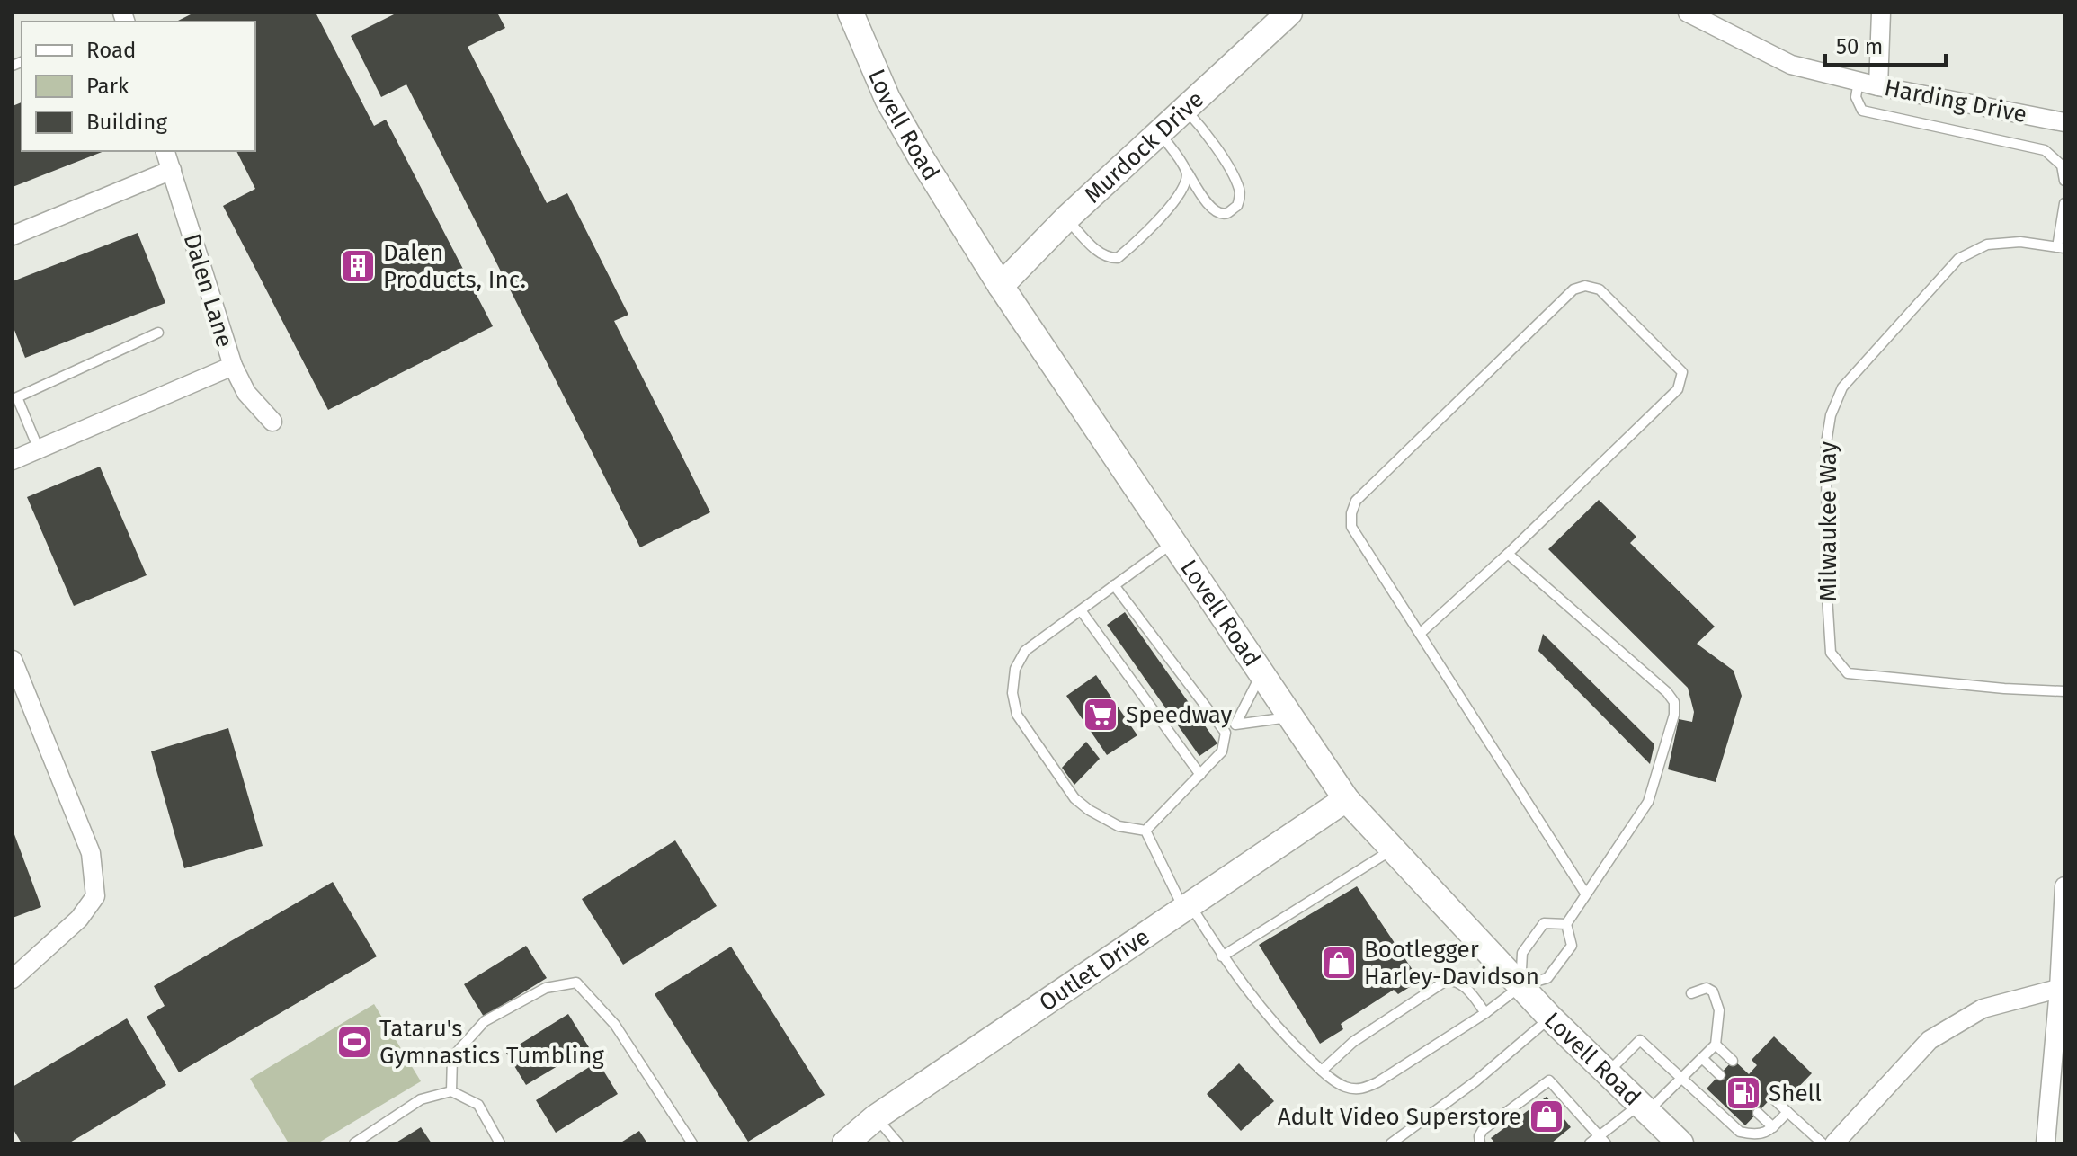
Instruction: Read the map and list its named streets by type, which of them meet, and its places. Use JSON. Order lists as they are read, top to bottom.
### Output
{
  "streets": {
    "main road": ["Lovell Road", "Murdock Drive", "Outlet Drive"],
    "street": ["Harding Drive", "Dalen Lane"],
    "lane": ["Milwaukee Way"]
  },
  "crossings": [
    ["Lovell Road", "Murdock Drive"],
    ["Lovell Road", "Outlet Drive"]
  ],
  "places": {
    "building": ["Dalen Products, Inc."],
    "supermarket": ["Speedway"],
    "shop": ["Bootlegger Harley-Davidson", "Adult Video Superstore"],
    "sports": ["Tataru's Gymnastics Tumbling"],
    "fuel station": ["Shell"]
  },
  "legend": ["Road", "Park", "Building"],
  "scale_bar": "50 m"
}
